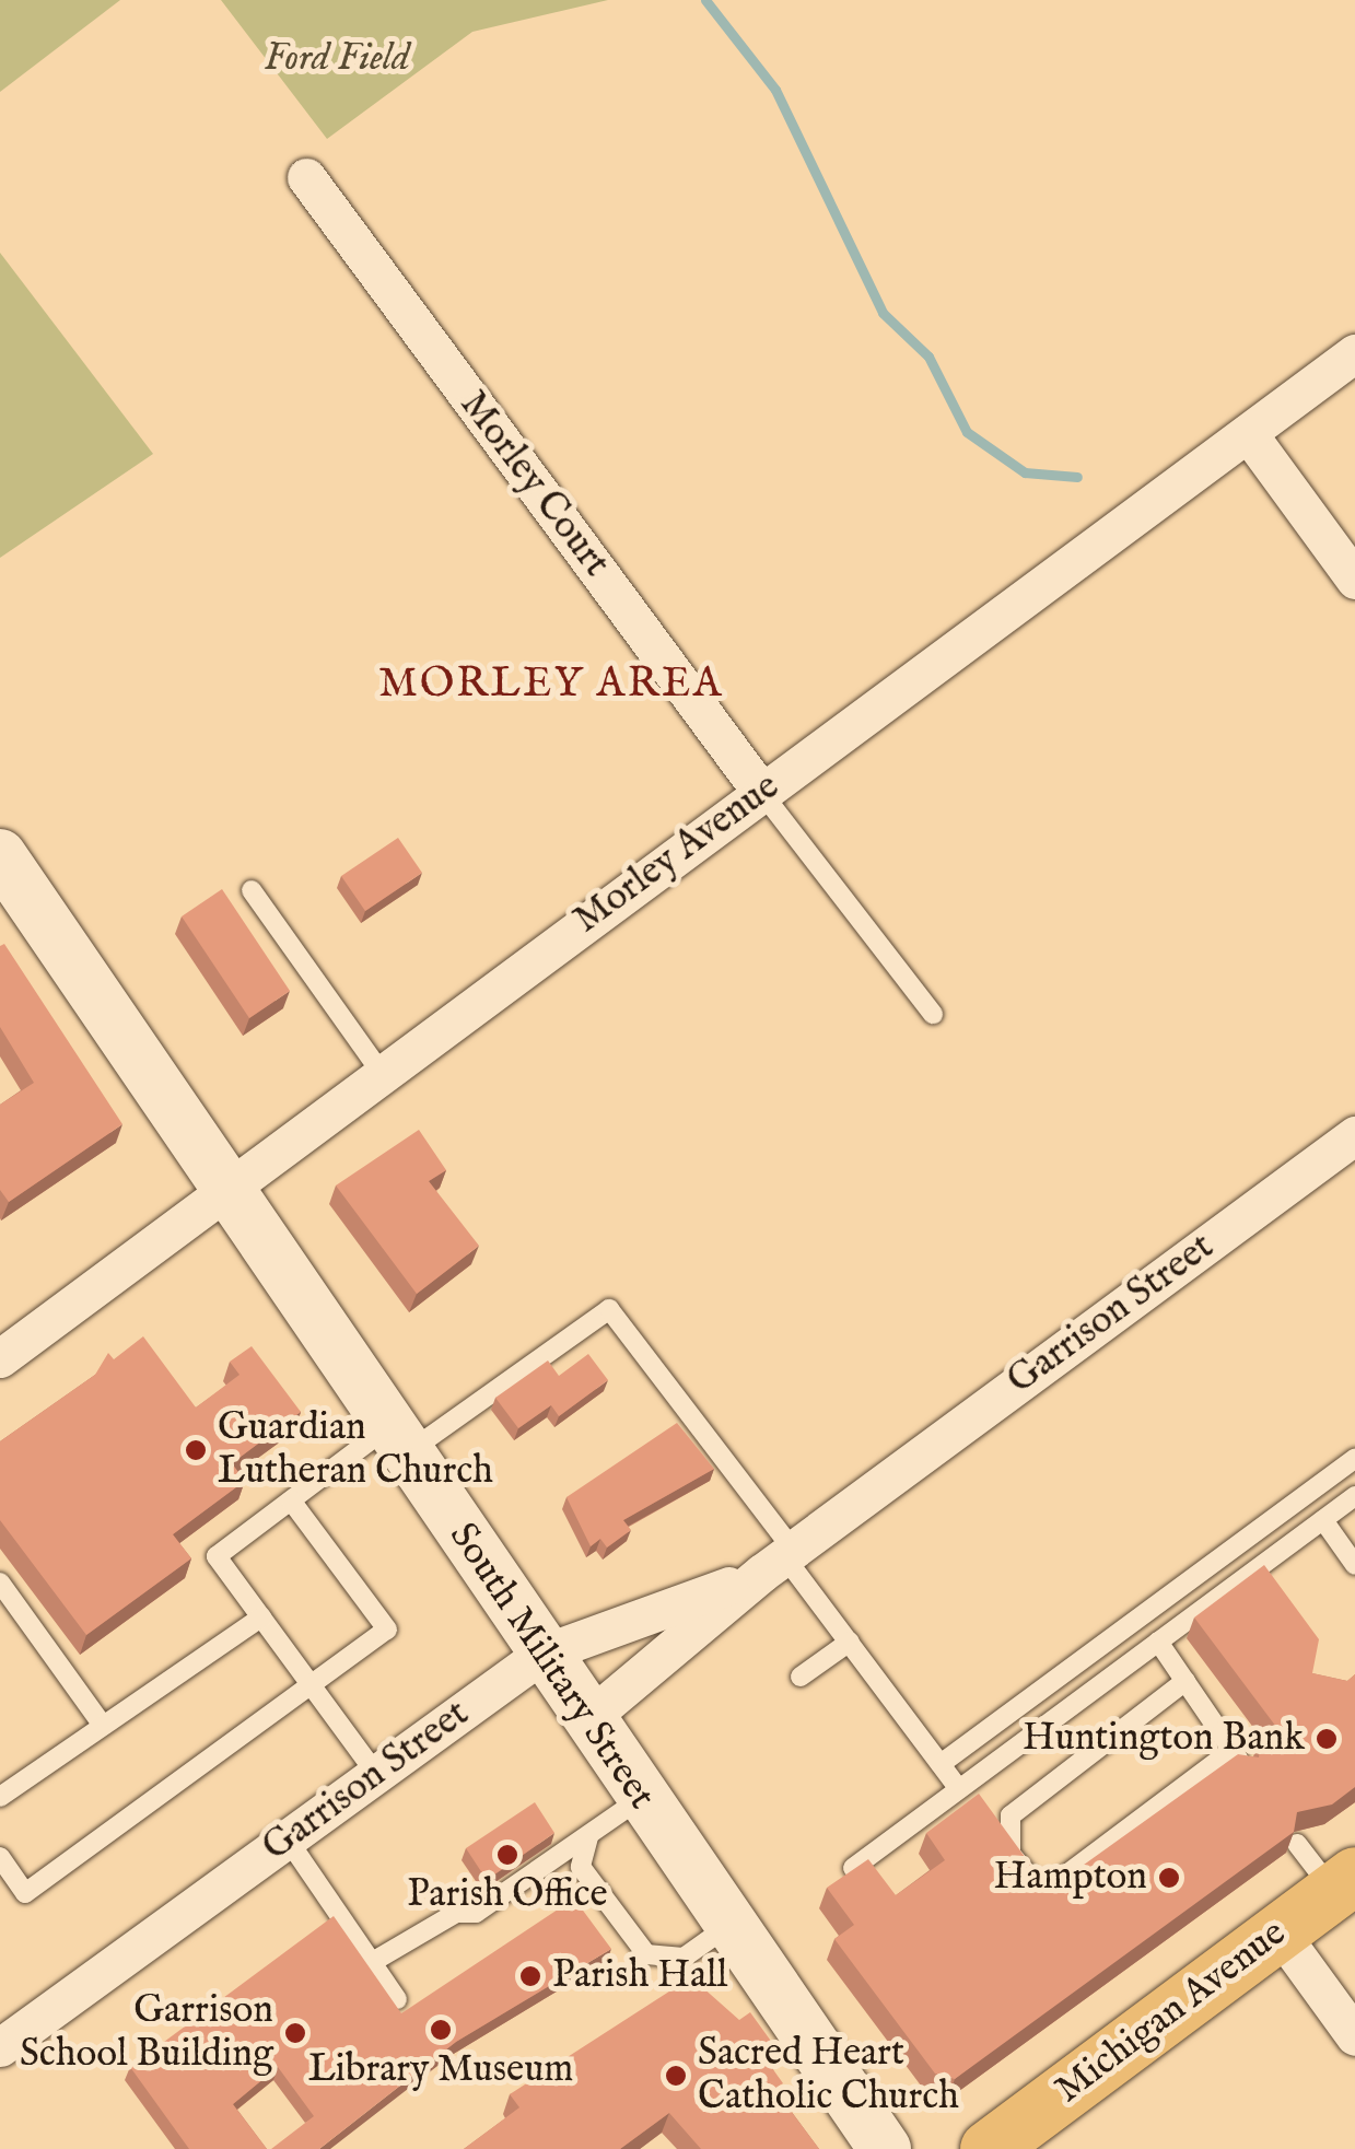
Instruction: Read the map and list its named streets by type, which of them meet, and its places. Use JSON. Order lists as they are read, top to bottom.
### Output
{
  "streets": {
    "main road": ["Michigan Avenue"],
    "street": [
      "Morley Court",
      "Morley Avenue",
      "Garrison Street",
      "South Military Street"
    ]
  },
  "crossings": [
    ["Morley Court", "Morley Avenue"],
    ["Morley Avenue", "South Military Street"],
    ["Garrison Street", "South Military Street"]
  ],
  "districts": ["MORLEY AREA"],
  "parks": ["Ford Field"],
  "places": [
    "Guardian Lutheran Church",
    "Huntington Bank",
    "Parish Office",
    "Hampton",
    "Parish Hall",
    "Library Museum",
    "Garrison School Building",
    "Sacred Heart Catholic Church"
  ]
}
